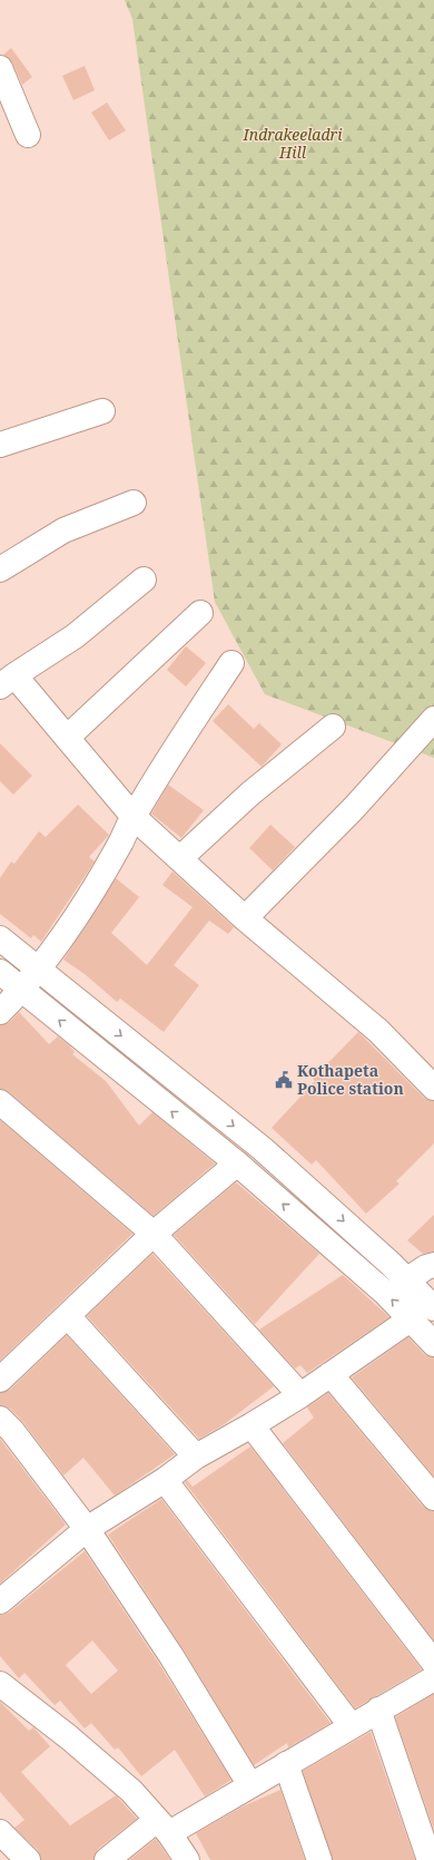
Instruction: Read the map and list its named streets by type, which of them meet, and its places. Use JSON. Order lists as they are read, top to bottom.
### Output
{
  "parks": ["Indrakeeladri Hill"],
  "places": {
    "public building": ["Kothapeta Police station"]
  }
}
